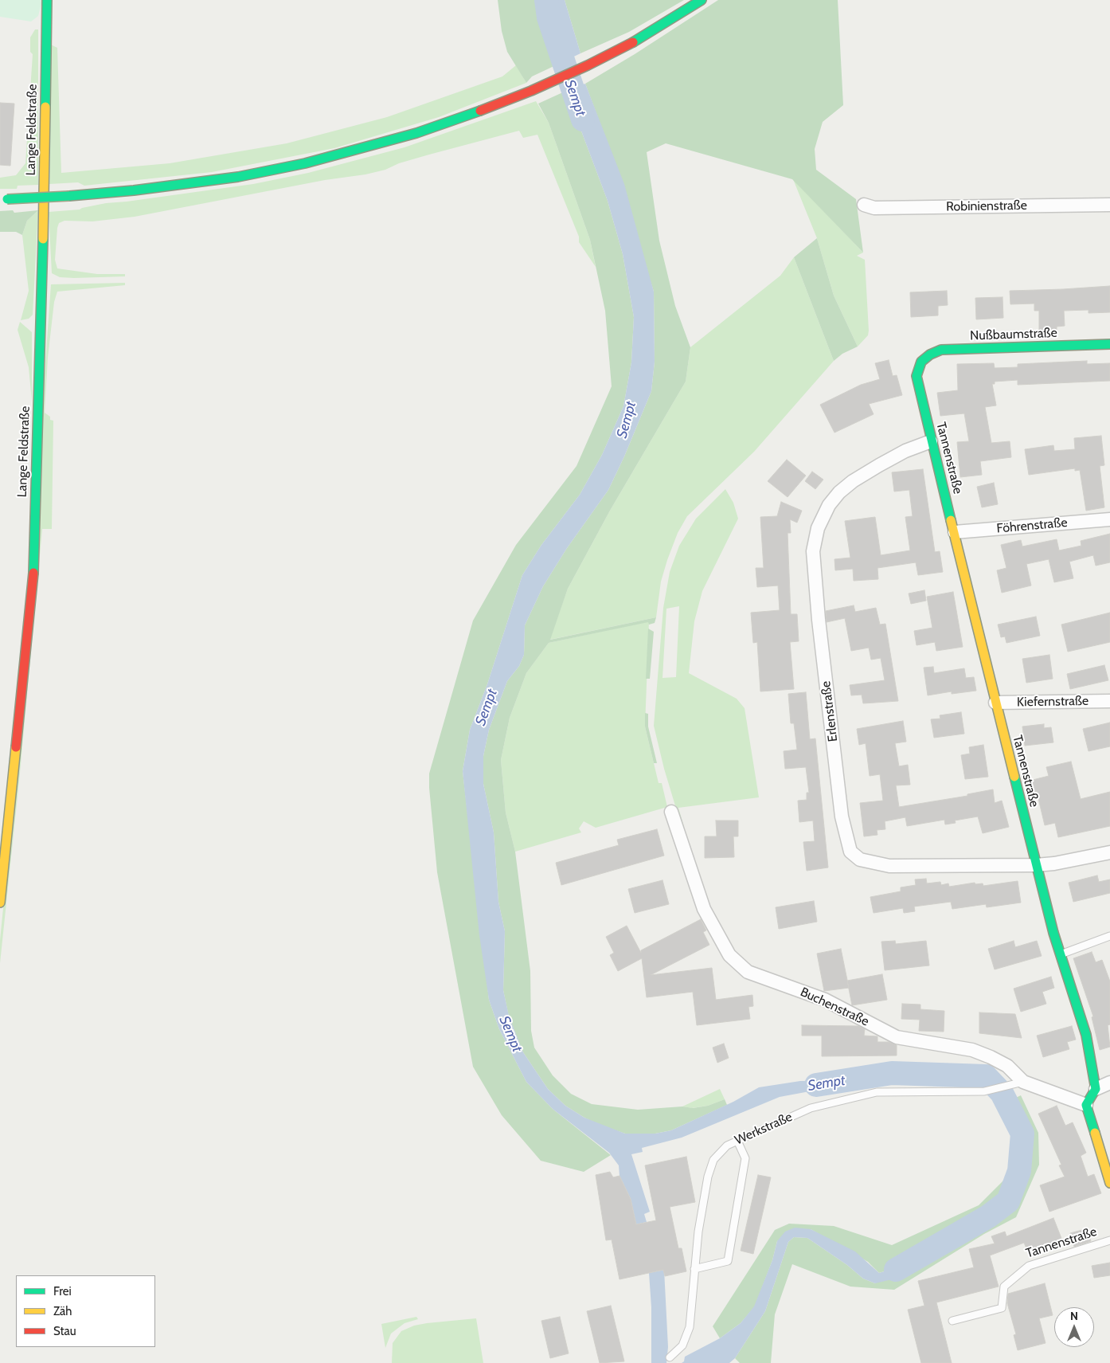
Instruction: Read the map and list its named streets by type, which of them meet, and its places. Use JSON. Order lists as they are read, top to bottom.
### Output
{
  "streets": {
    "street": [
      "Lange Feldstraße",
      "Robinienstraße",
      "Nußbaumstraße",
      "Tannenstraße",
      "Föhrenstraße",
      "Kiefernstraße",
      "Erlenstraße",
      "Buchenstraße"
    ],
    "lane": ["Werkstraße"]
  },
  "crossings": [
    ["Nußbaumstraße", "Tannenstraße"],
    ["Tannenstraße", "Föhrenstraße"],
    ["Tannenstraße", "Kiefernstraße"],
    ["Tannenstraße", "Erlenstraße"],
    ["Buchenstraße", "Werkstraße"]
  ],
  "water": ["Sempt"],
  "legend": ["Frei", "Zäh", "Stau"],
  "north": "top"
}
